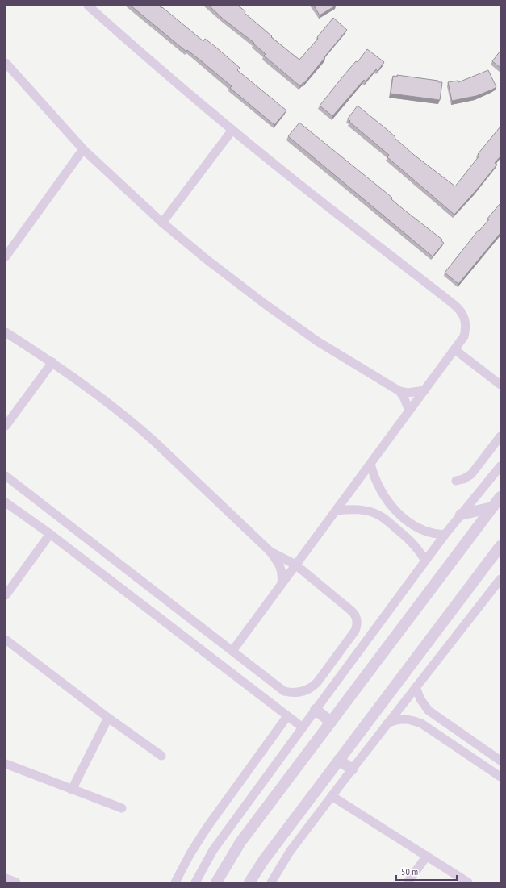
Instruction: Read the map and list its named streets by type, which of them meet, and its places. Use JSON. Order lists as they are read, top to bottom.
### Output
{
  "scale_bar": "50 m"
}
